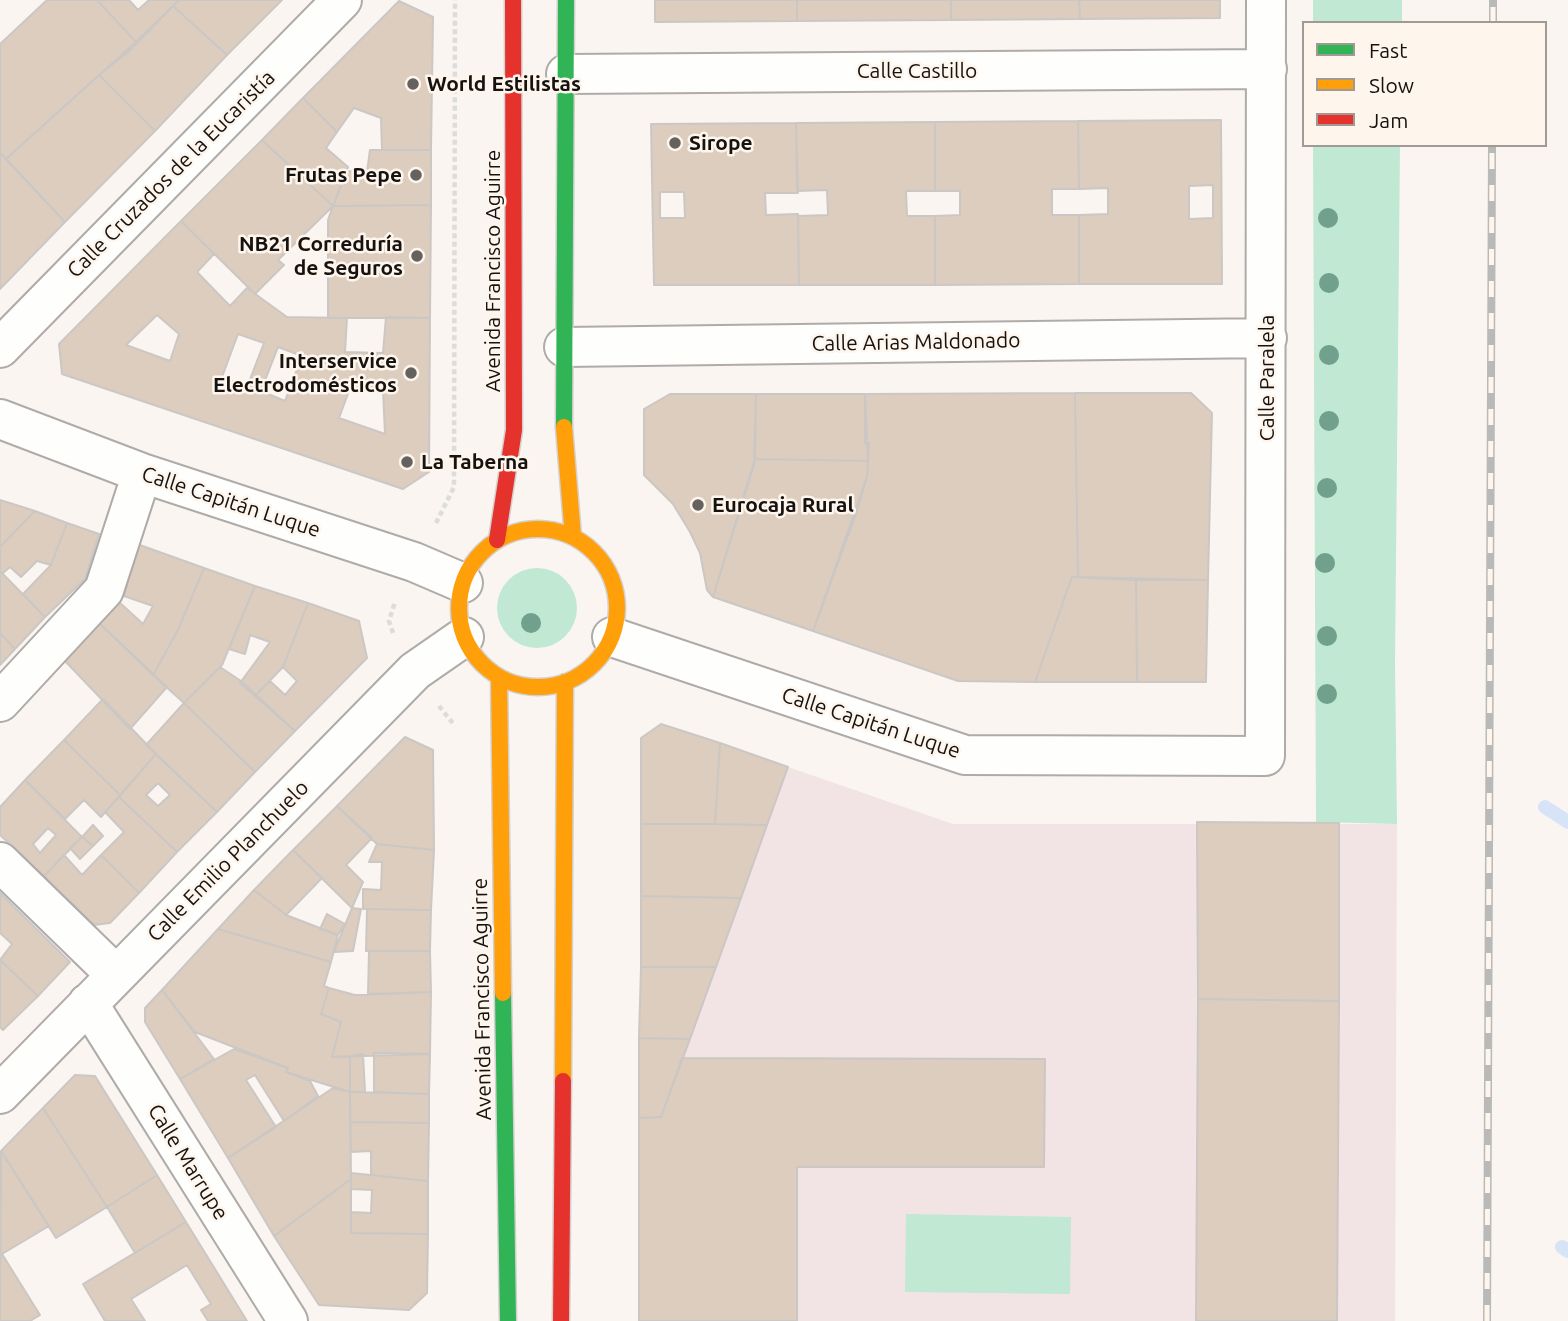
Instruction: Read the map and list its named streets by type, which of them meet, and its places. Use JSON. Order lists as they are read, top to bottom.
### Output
{
  "streets": {
    "main road": ["Avenida Francisco Aguirre"],
    "street": [
      "Calle Castillo",
      "Calle Cruzados de la Eucaristía",
      "Calle Arias Maldonado",
      "Calle Paralela",
      "Calle Capitán Luque",
      "Calle Emilio Planchuelo",
      "Calle Marrupe"
    ]
  },
  "crossings": [
    ["Calle Castillo", "Calle Paralela"],
    ["Avenida Francisco Aguirre", "Calle Capitán Luque"],
    ["Avenida Francisco Aguirre", "Calle Emilio Planchuelo"],
    ["Calle Arias Maldonado", "Calle Paralela"],
    ["Calle Paralela", "Calle Capitán Luque"],
    ["Calle Capitán Luque", "Calle Emilio Planchuelo"],
    ["Calle Emilio Planchuelo", "Calle Marrupe"]
  ],
  "places": [
    "World Estilistas",
    "Sirope",
    "Frutas Pepe",
    "NB21 Correduría de Seguros",
    "Interservice Electrodomésticos",
    "La Taberna",
    "Eurocaja Rural"
  ],
  "legend": ["Fast", "Slow", "Jam"]
}
